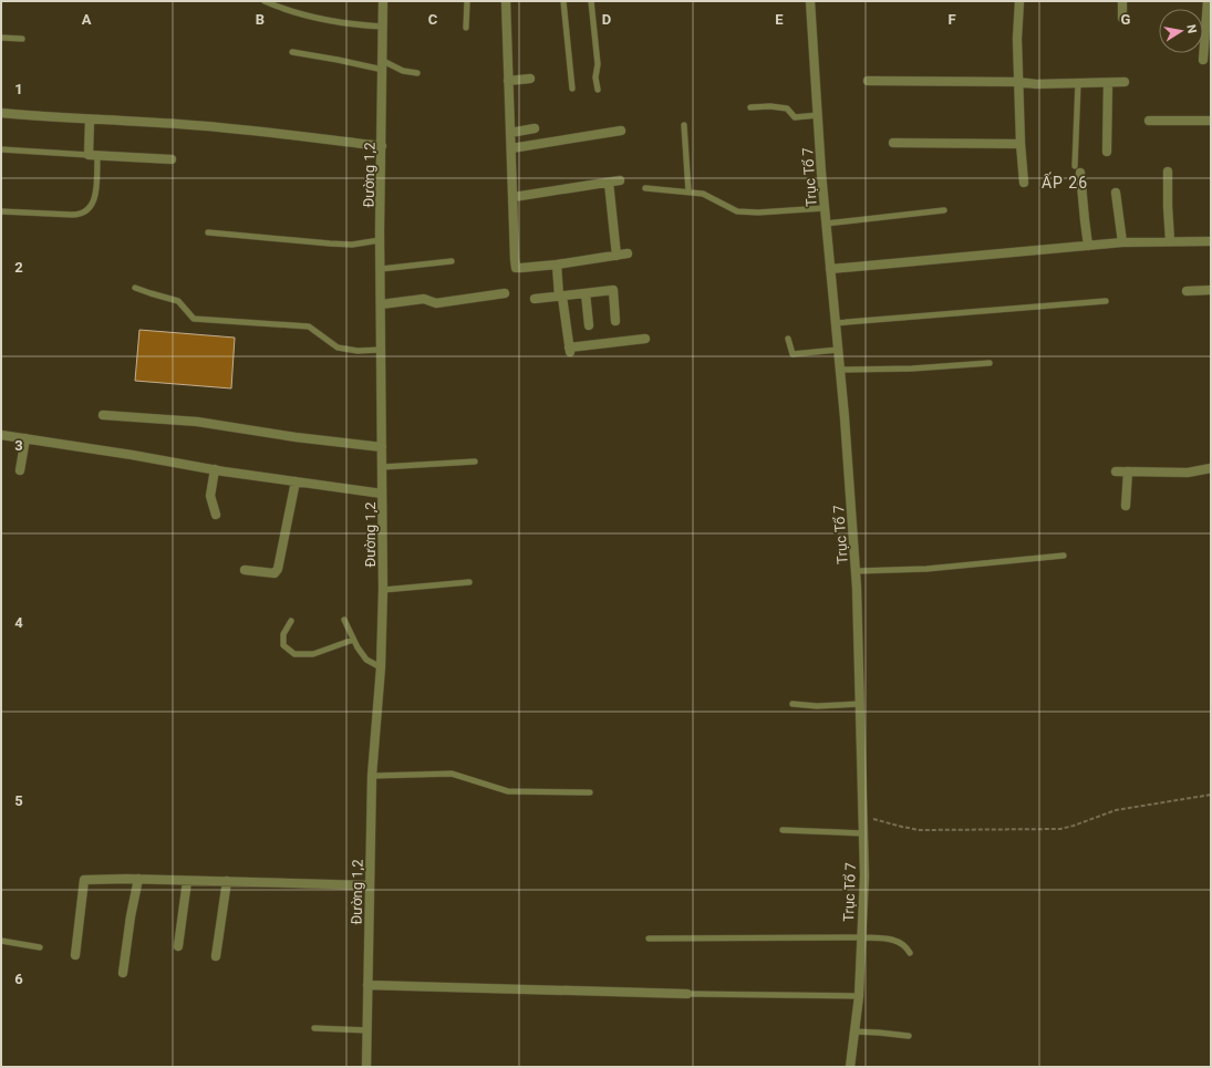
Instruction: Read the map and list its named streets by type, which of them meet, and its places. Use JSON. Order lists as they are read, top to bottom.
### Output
{
  "streets": {
    "street": ["Đường 1,2", "Trục Tổ 7"]
  },
  "districts": ["ẤP 26"],
  "north": "right",
  "grid": {
    "columns": [
      "A",
      "B",
      "C",
      "D",
      "E",
      "F",
      "G"
    ],
    "rows": [
      "1",
      "2",
      "3",
      "4",
      "5",
      "6"
    ]
  }
}
